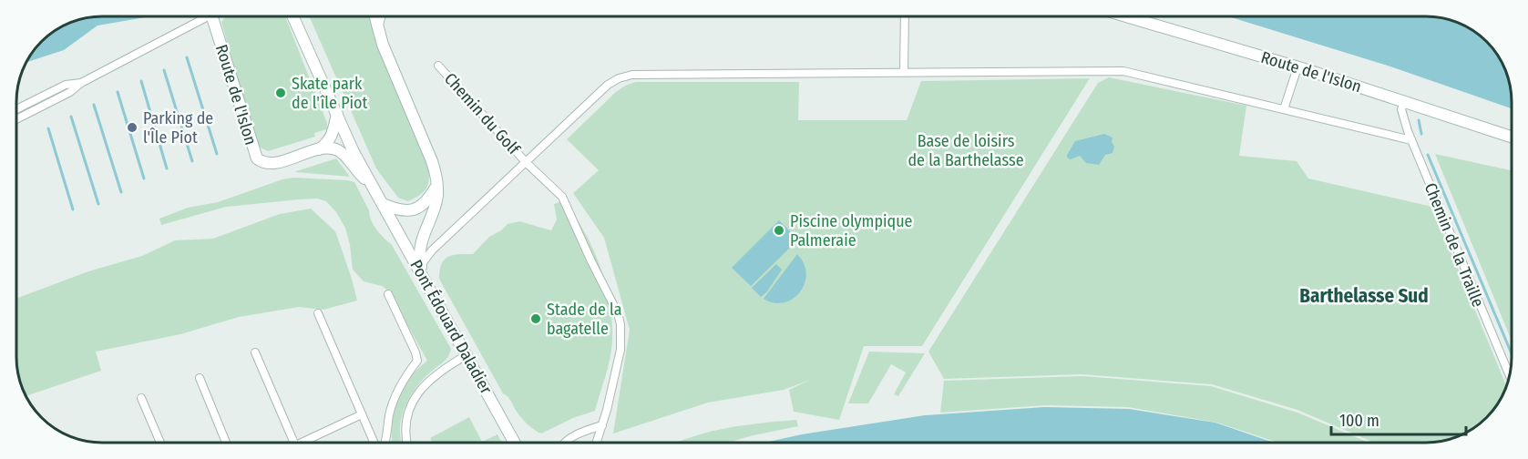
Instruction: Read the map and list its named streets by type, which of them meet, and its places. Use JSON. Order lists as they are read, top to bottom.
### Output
{
  "streets": {
    "main road": ["Route de l'Islon", "Pont Édouard Daladier"],
    "street": ["Chemin du Golf", "Chemin de la Traille"]
  },
  "crossings": [
    ["Route de l'Islon", "Chemin de la Traille"]
  ],
  "districts": ["Barthelasse Sud"],
  "parks": ["Base de loisirs de la Barthelasse"],
  "places": [
    "Skate park de l'île Piot",
    "Parking de l'Île Piot",
    "Piscine olympique Palmeraie",
    "Stade de la bagatelle"
  ],
  "scale_bar": "100 m"
}
